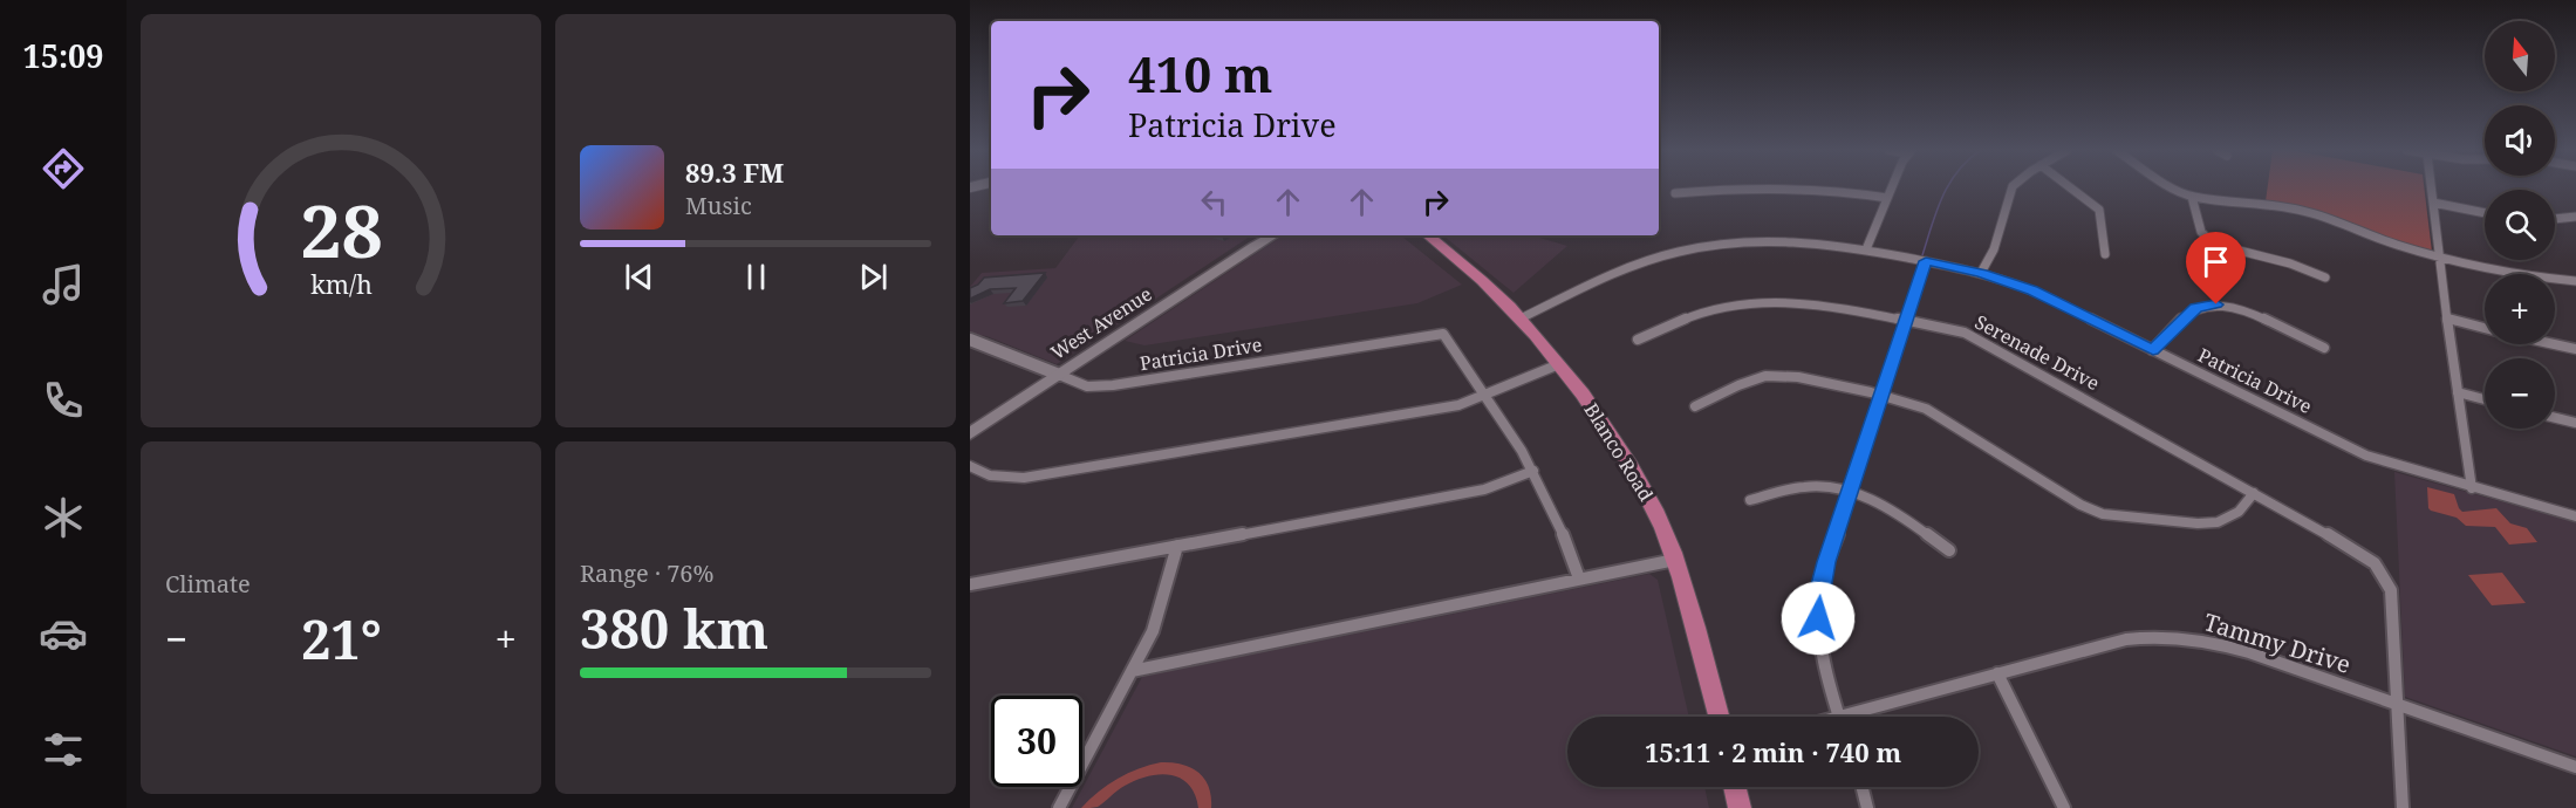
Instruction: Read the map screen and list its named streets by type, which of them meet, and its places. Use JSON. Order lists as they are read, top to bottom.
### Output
{
  "streets": {
    "main road": ["West Avenue", "Blanco Road"],
    "street": ["Serenade Drive", "Patricia Drive", "Tammy Drive"]
  },
  "crossings": [
    ["West Avenue", "Patricia Drive"],
    ["Serenade Drive", "Tammy Drive"],
    ["Patricia Drive", "Blanco Road"]
  ],
  "north": "top",
  "page": {
    "tabs": "15:09",
    "map_buttons": ["+", "−"],
    "turn": ["410 m", "Patricia Drive"],
    "song": ["89.3 FM", "Music"],
    "tile": [
      "Climate",
      ["Range · 76%", "380 km"]
    ],
    "heat": ["−", "21°", "+"],
    "limit": "30",
    "trip": "15:11 · 2 min · 740 m",
    "gauge": ["28", "km/h"]
  }
}
